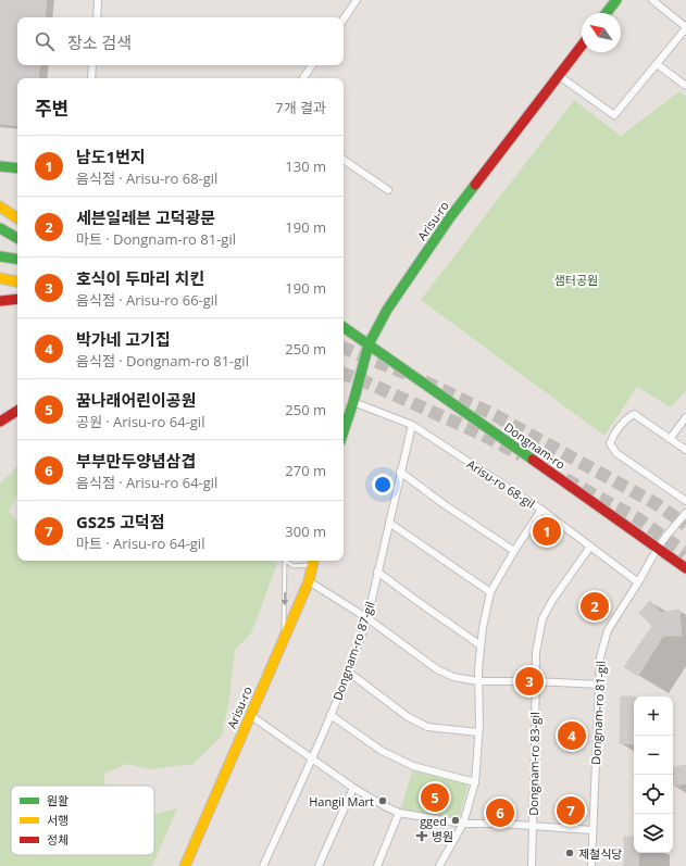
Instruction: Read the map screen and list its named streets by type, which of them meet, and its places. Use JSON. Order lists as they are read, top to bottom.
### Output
{
  "streets": {
    "main road": ["Arisu-ro", "Dongnam-ro"],
    "street": [
      "Arisu-ro 68-gil",
      "Dongnam-ro 87-gil",
      "Dongnam-ro 81-gil",
      "Dongnam-ro 83-gil"
    ]
  },
  "crossings": [
    ["Arisu-ro", "Dongnam-ro"],
    ["Arisu-ro", "Arisu-ro 68-gil"],
    ["Dongnam-ro", "Dongnam-ro 81-gil"],
    ["Arisu-ro 68-gil", "Dongnam-ro 87-gil"],
    ["Arisu-ro 68-gil", "Dongnam-ro 81-gil"],
    ["Arisu-ro 68-gil", "Dongnam-ro 83-gil"]
  ],
  "parks": ["샘터공원"],
  "places": {
    "other": ["Hangil Mart", "gged", "제철식당"],
    "health": ["병원"]
  },
  "legend": ["원활", "서행", "정체"],
  "north": "top left",
  "page": {
    "search": "장소 검색",
    "heading": ["주변", "7개 결과"],
    "list": [
      {
        "mark": "1",
        "name": "남도1번지",
        "note": "음식점 · Arisu-ro 68-gil",
        "value": "130 m"
      },
      {
        "mark": "2",
        "name": "세븐일레븐 고덕광문",
        "note": "마트 · Dongnam-ro 81-gil",
        "value": "190 m"
      },
      {
        "mark": "3",
        "name": "호식이 두마리 치킨",
        "note": "음식점 · Arisu-ro 66-gil",
        "value": "190 m"
      },
      {
        "mark": "4",
        "name": "박가네 고기집",
        "note": "음식점 · Dongnam-ro 81-gil",
        "value": "250 m"
      },
      {
        "mark": "5",
        "name": "꿈나래어린이공원",
        "note": "공원 · Arisu-ro 64-gil",
        "value": "250 m"
      },
      {
        "mark": "6",
        "name": "부부만두양념삼겹",
        "note": "음식점 · Arisu-ro 64-gil",
        "value": "270 m"
      },
      {
        "mark": "7",
        "name": "GS25 고덕점",
        "note": "마트 · Arisu-ro 64-gil",
        "value": "300 m"
      }
    ],
    "pins": [
      "1",
      "2",
      "3",
      "4",
      "5",
      "7",
      "6"
    ],
    "map_buttons": ["+", "−"]
  }
}
